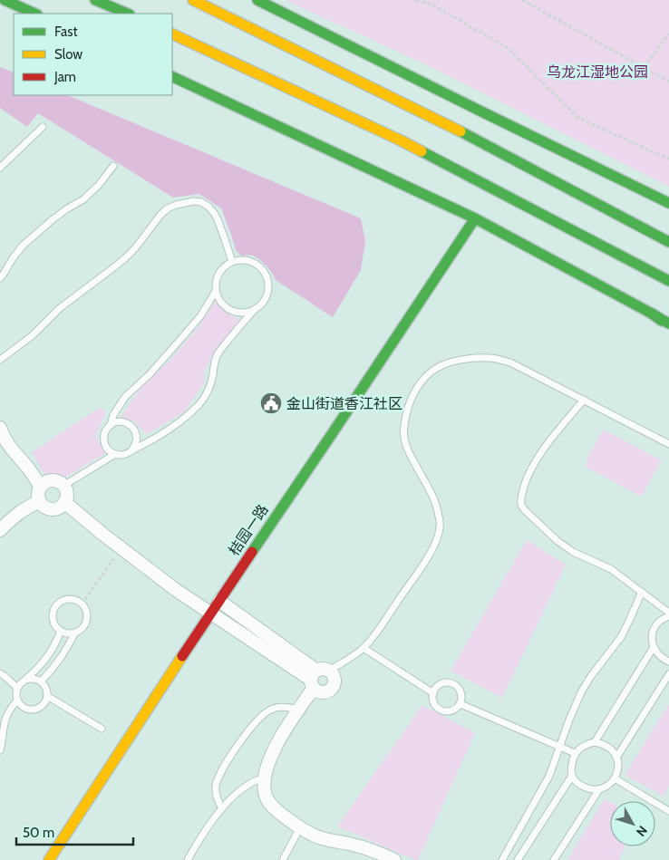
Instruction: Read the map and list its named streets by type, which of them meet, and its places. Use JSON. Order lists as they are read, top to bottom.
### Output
{
  "streets": {
    "main road": ["桔园一路"]
  },
  "parks": ["乌龙江湿地公园"],
  "places": {
    "public building": ["金山街道香江社区"]
  },
  "legend": ["Fast", "Slow", "Jam"],
  "scale_bar": "50 m",
  "north": "bottom right"
}
